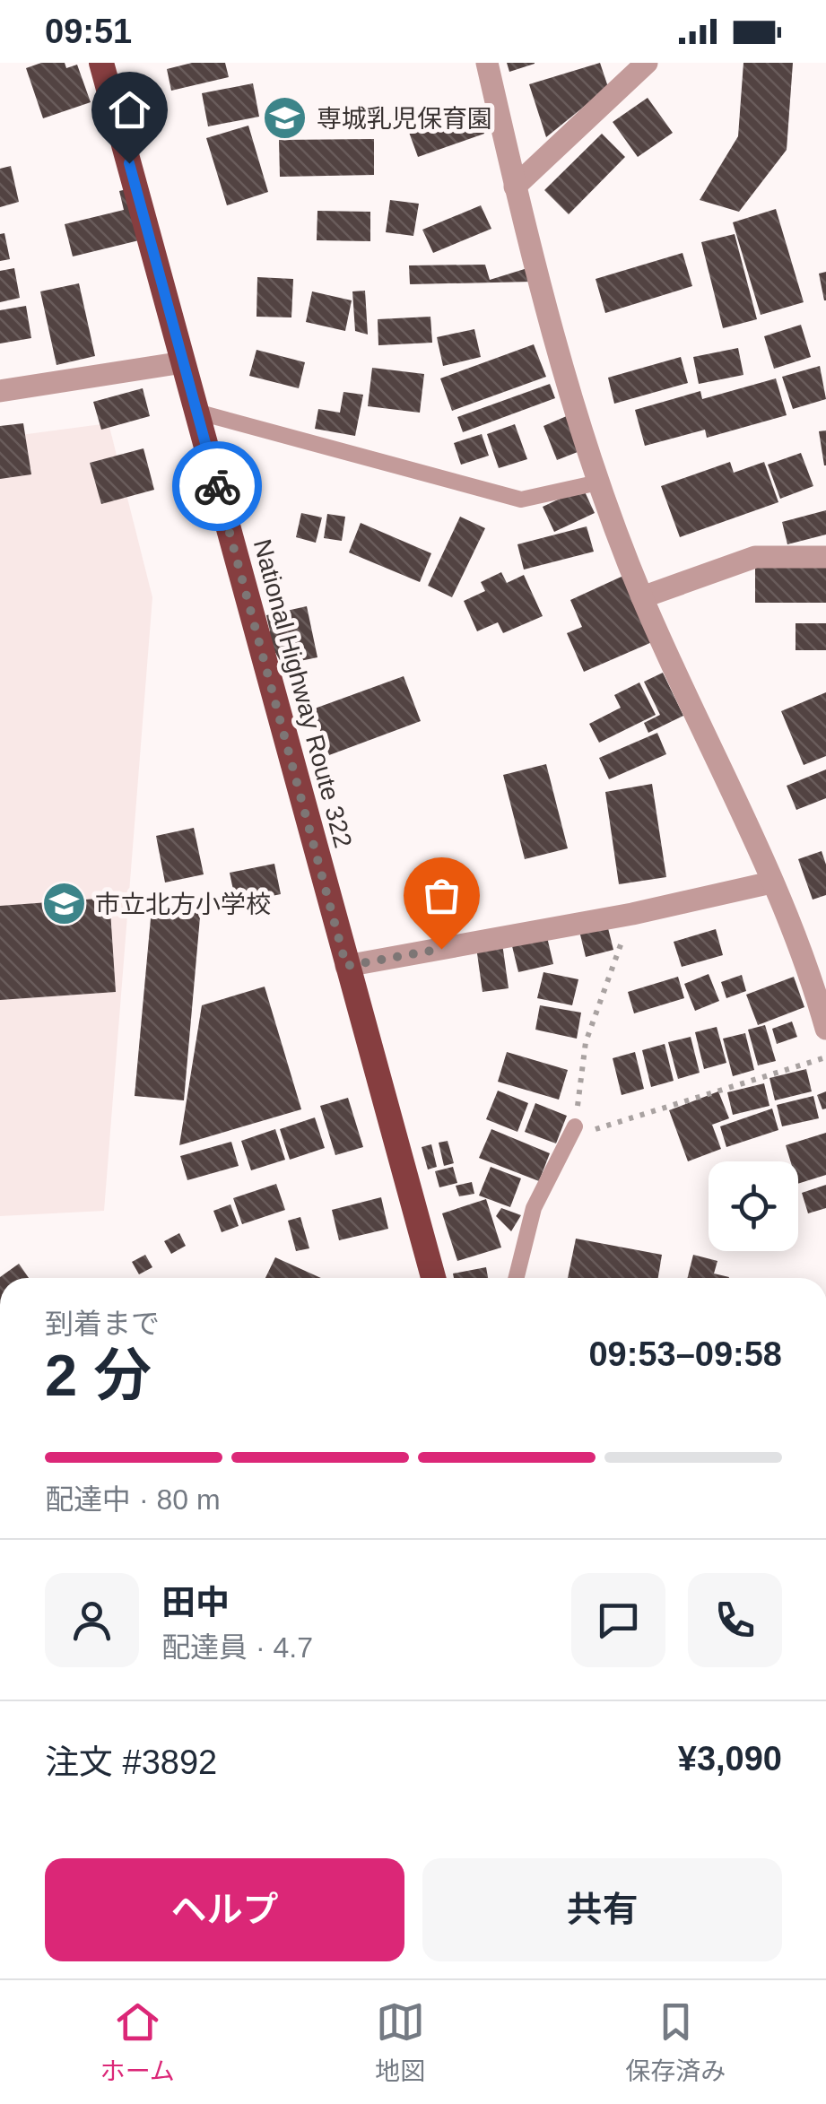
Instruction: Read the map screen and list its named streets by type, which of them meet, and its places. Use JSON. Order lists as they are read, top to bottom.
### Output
{
  "streets": {
    "highway": ["National Highway Route 322"]
  },
  "places": {
    "school or university": ["専城乳児保育園", "市立北方小学校"]
  },
  "page": {
    "status": "09:51",
    "heading": ["2 分", "到着まで", "09:53–09:58"],
    "panel": [
      "田中",
      "配達員 · 4.7",
      "注文 #3892",
      "¥3,090"
    ],
    "bar": "配達中 · 80 m",
    "buttons": ["ヘルプ", "共有"],
    "tabs": ["ホーム", "地図", "保存済み"]
  }
}
